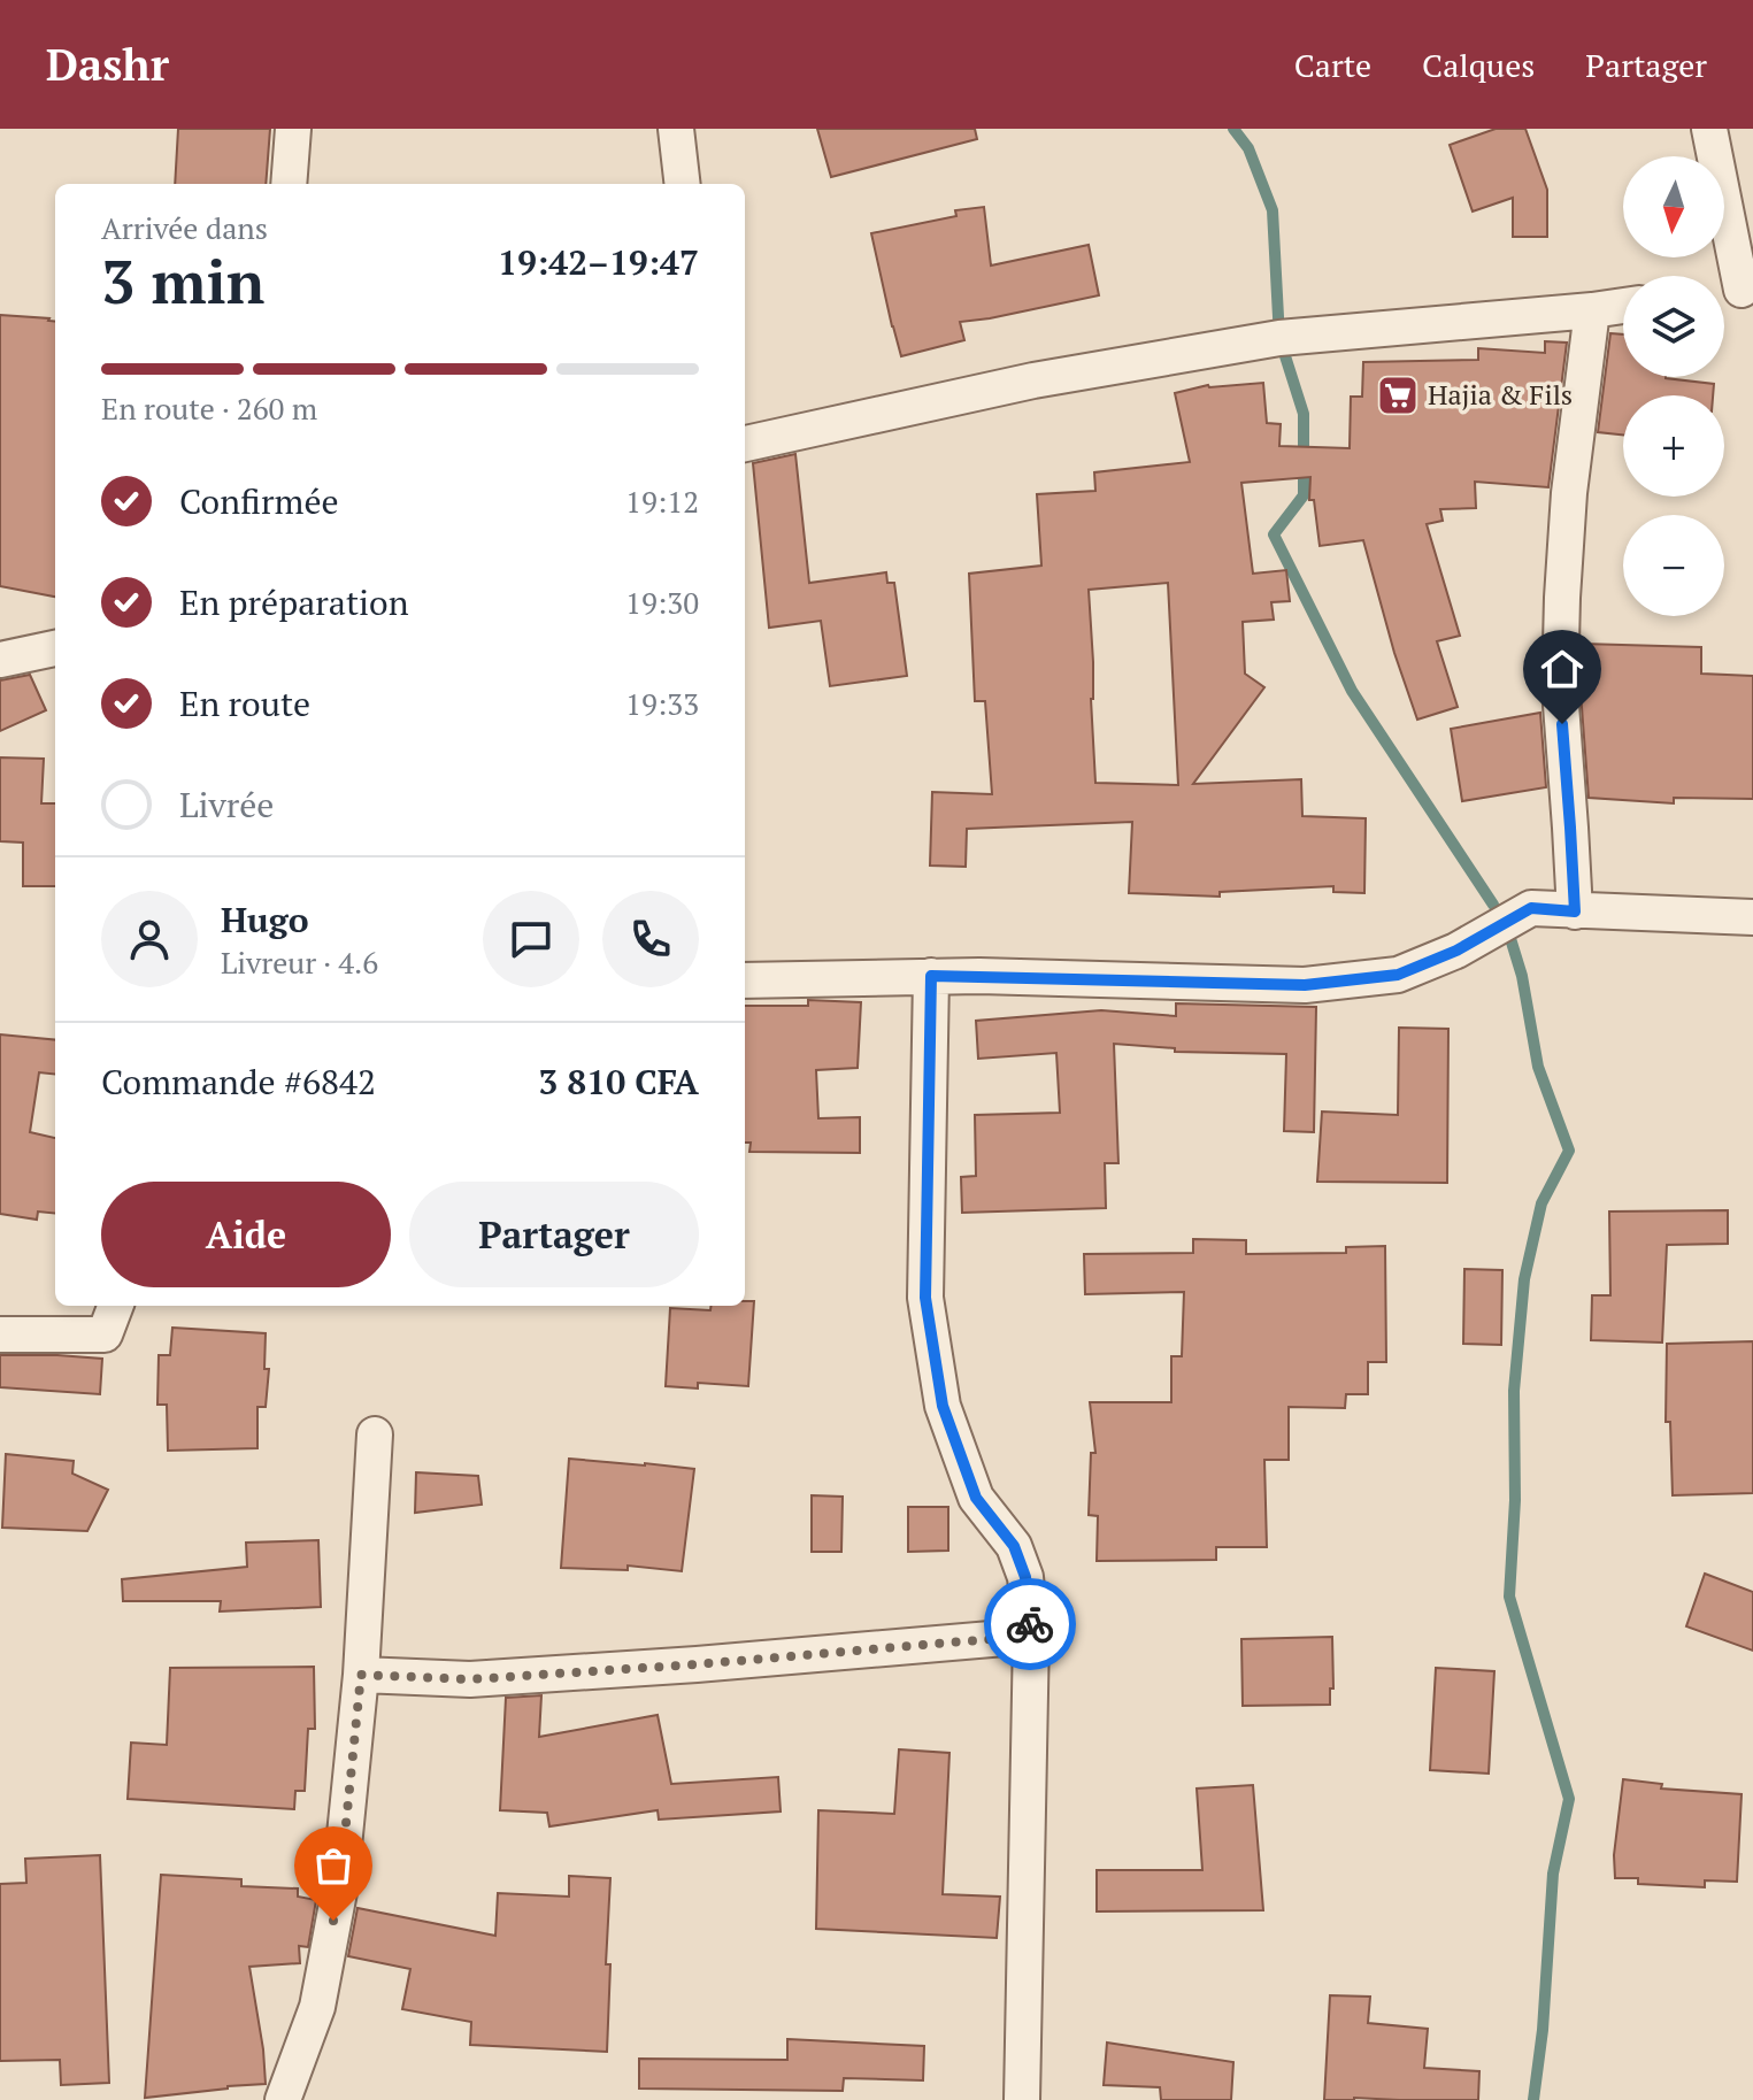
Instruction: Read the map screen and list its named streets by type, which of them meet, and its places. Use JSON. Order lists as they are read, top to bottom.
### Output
{
  "places": {
    "supermarket": ["Hajia & Fils"]
  },
  "north": "bottom",
  "page": {
    "header": "Dashr",
    "nav": ["Carte", "Calques", "Partager"],
    "map_buttons": ["+", "−"],
    "heading": ["3 min", "Arrivée dans", "19:42–19:47"],
    "panel": [
      "Hugo",
      "Livreur · 4.6",
      "Commande #6842",
      "3 810 CFA"
    ],
    "bar": "En route · 260 m",
    "list": [
      ["Confirmée", "19:12"],
      ["En préparation", "19:30"],
      ["En route", "19:33"],
      "Livrée"
    ],
    "buttons": ["Aide", "Partager"]
  }
}
